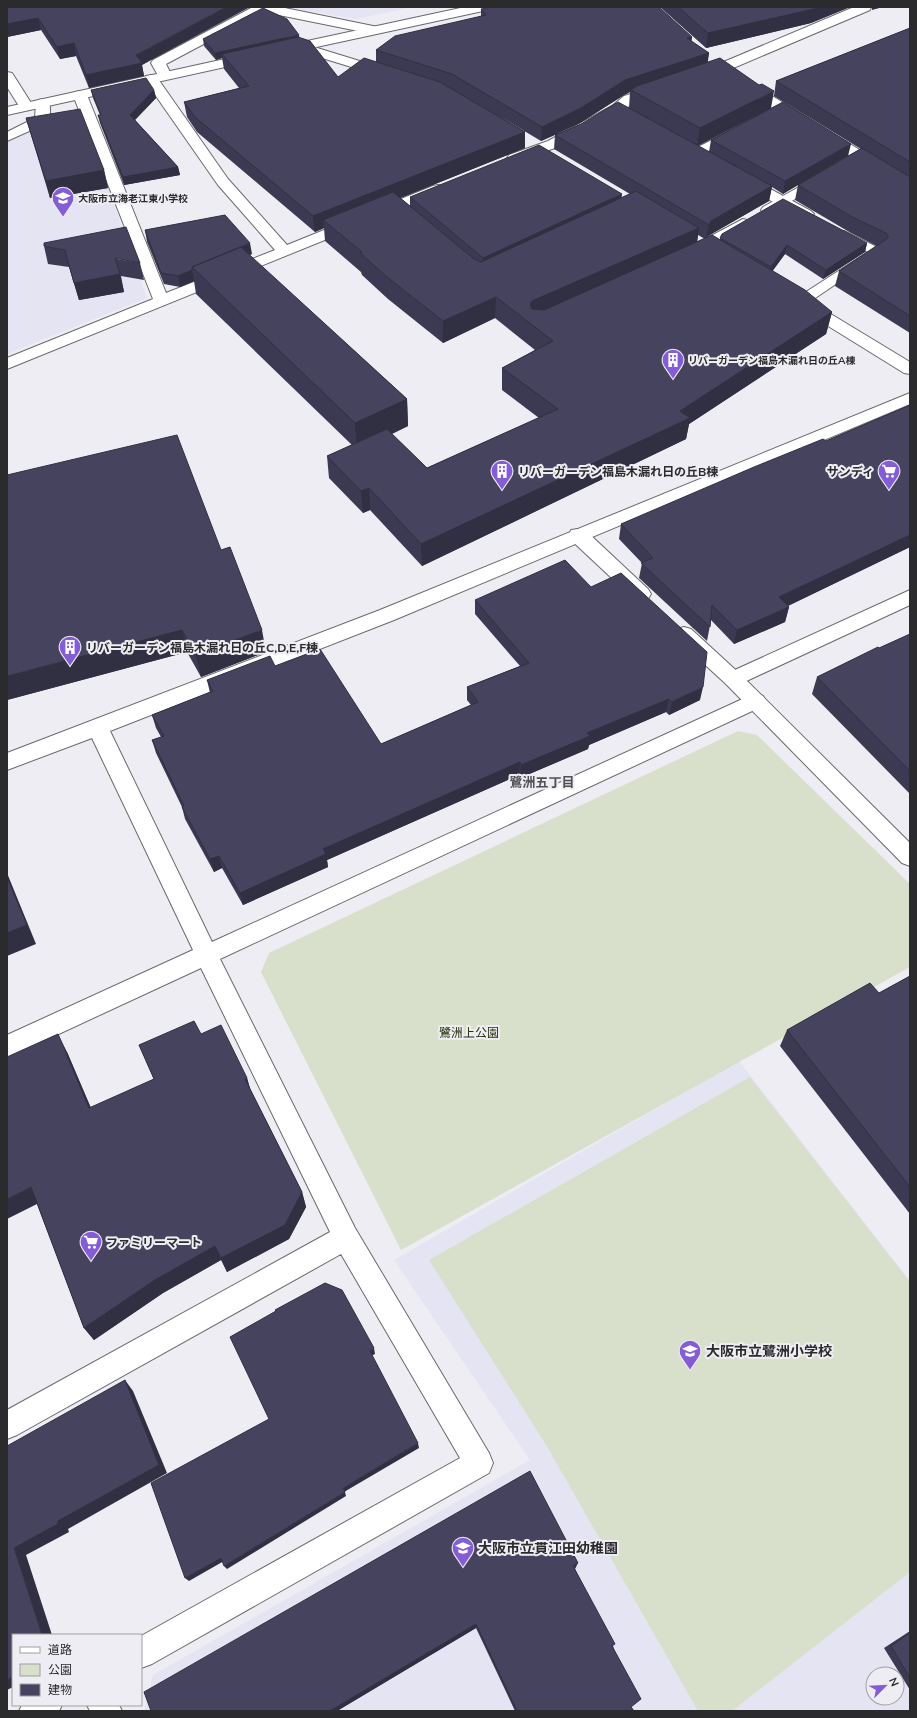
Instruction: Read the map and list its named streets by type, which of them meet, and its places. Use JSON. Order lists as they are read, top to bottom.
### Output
{
  "districts": ["鷺洲五丁目"],
  "parks": ["鷺洲上公園"],
  "places": {
    "school or university": ["大阪市立海老江東小学校", "大阪市立鷺洲小学校", "大阪市立貫江田幼稚園"],
    "building": ["リバーガーデン福島木漏れ日の丘A棟", "リバーガーデン福島木漏れ日の丘B棟", "リバーガーデン福島木漏れ日の丘C,D,E,F棟"],
    "supermarket": ["サンディ", "ファミリーマート"]
  },
  "legend": ["道路", "公園", "建物"],
  "north": "top right"
}
